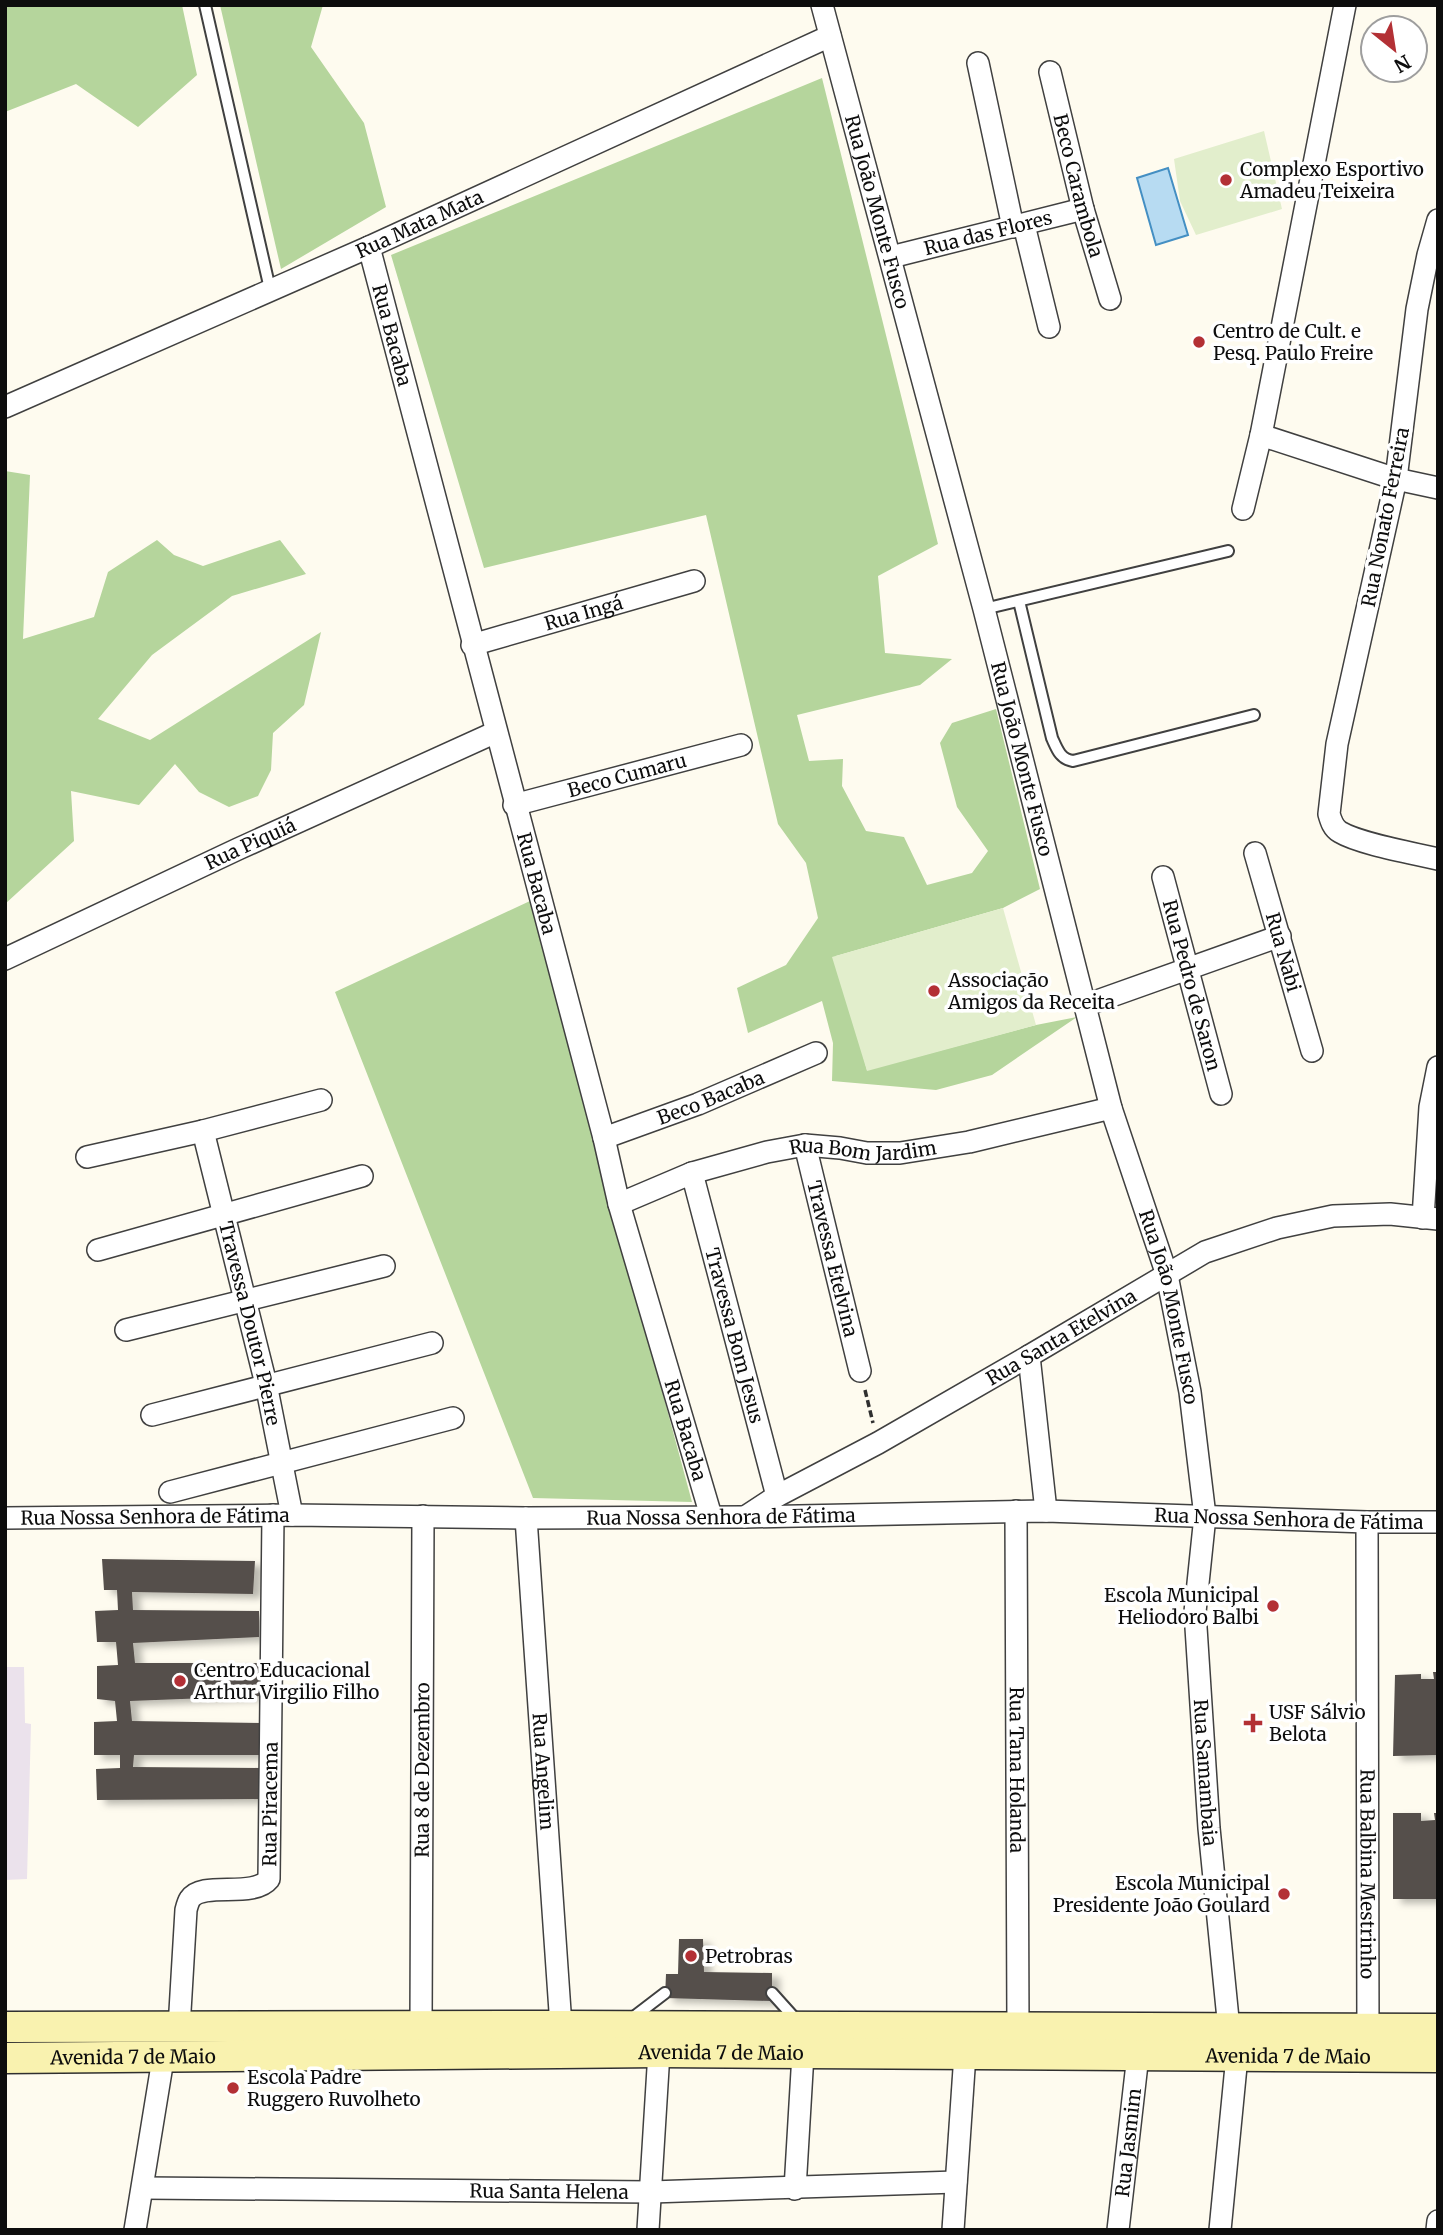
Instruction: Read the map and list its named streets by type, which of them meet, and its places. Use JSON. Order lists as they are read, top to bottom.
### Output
{
  "streets": {
    "main road": ["Avenida 7 de Maio"],
    "street": [
      "Beco Carambola",
      "Rua João Monte Fusco",
      "Rua Mata Mata",
      "Rua das Flores",
      "Rua Bacaba",
      "Rua Nonato Ferreira",
      "Rua Ingá",
      "Beco Cumaru",
      "Rua Piquiá",
      "Rua Nabi",
      "Rua Pedro de Saron",
      "Beco Bacaba",
      "Rua Bom Jardim",
      "Travessa Etelvina",
      "Travessa Doutor Pierre",
      "Travessa Bom Jesus",
      "Rua Santa Etelvina",
      "Rua Nossa Senhora de Fátima",
      "Rua Tana Holanda",
      "Rua 8 de Dezembro",
      "Rua Angelim",
      "Rua Samambaia",
      "Rua Piracema",
      "Rua Balbina Mestrinho",
      "Rua Jasmim",
      "Rua Santa Helena"
    ]
  },
  "crossings": [
    ["Beco Carambola", "Rua das Flores"],
    ["Rua João Monte Fusco", "Rua Mata Mata"],
    ["Rua João Monte Fusco", "Rua das Flores"],
    ["Rua João Monte Fusco", "Rua Bom Jardim"],
    ["Rua João Monte Fusco", "Rua Santa Etelvina"],
    ["Rua João Monte Fusco", "Rua Nossa Senhora de Fátima"],
    ["Rua João Monte Fusco", "Rua Samambaia"],
    ["Rua Mata Mata", "Rua Bacaba"],
    ["Rua Bacaba", "Rua Ingá"],
    ["Rua Bacaba", "Beco Cumaru"],
    ["Rua Bacaba", "Rua Piquiá"],
    ["Rua Bacaba", "Beco Bacaba"],
    ["Rua Bacaba", "Rua Bom Jardim"],
    ["Rua Bacaba", "Rua Nossa Senhora de Fátima"],
    ["Rua Bom Jardim", "Travessa Etelvina"],
    ["Rua Bom Jardim", "Travessa Bom Jesus"],
    ["Travessa Doutor Pierre", "Rua Nossa Senhora de Fátima"],
    ["Travessa Doutor Pierre", "Rua Piracema"],
    ["Travessa Bom Jesus", "Rua Santa Etelvina"],
    ["Rua Santa Etelvina", "Rua Nossa Senhora de Fátima"],
    ["Rua Nossa Senhora de Fátima", "Rua Tana Holanda"],
    ["Rua Nossa Senhora de Fátima", "Rua 8 de Dezembro"],
    ["Rua Nossa Senhora de Fátima", "Rua Angelim"],
    ["Rua Nossa Senhora de Fátima", "Rua Samambaia"],
    ["Rua Nossa Senhora de Fátima", "Rua Piracema"],
    ["Rua Nossa Senhora de Fátima", "Rua Balbina Mestrinho"],
    ["Rua Tana Holanda", "Avenida 7 de Maio"],
    ["Rua 8 de Dezembro", "Avenida 7 de Maio"],
    ["Rua Angelim", "Avenida 7 de Maio"],
    ["Rua Samambaia", "Avenida 7 de Maio"],
    ["Rua Piracema", "Avenida 7 de Maio"],
    ["Rua Balbina Mestrinho", "Avenida 7 de Maio"],
    ["Avenida 7 de Maio", "Rua Jasmim"]
  ],
  "places": {
    "other": [
      "Complexo Esportivo Amadeu Teixeira",
      "Centro de Cult. e Pesq. Paulo Freire",
      "Associação Amigos da Receita",
      "Escola Municipal Heliodoro Balbi",
      "Centro Educacional Arthur Virgilio Filho",
      "Escola Municipal Presidente João Goulard",
      "Petrobras",
      "Escola Padre Ruggero Ruvolheto"
    ],
    "health": ["USF Sálvio Belota"]
  },
  "north": "bottom right"
}
